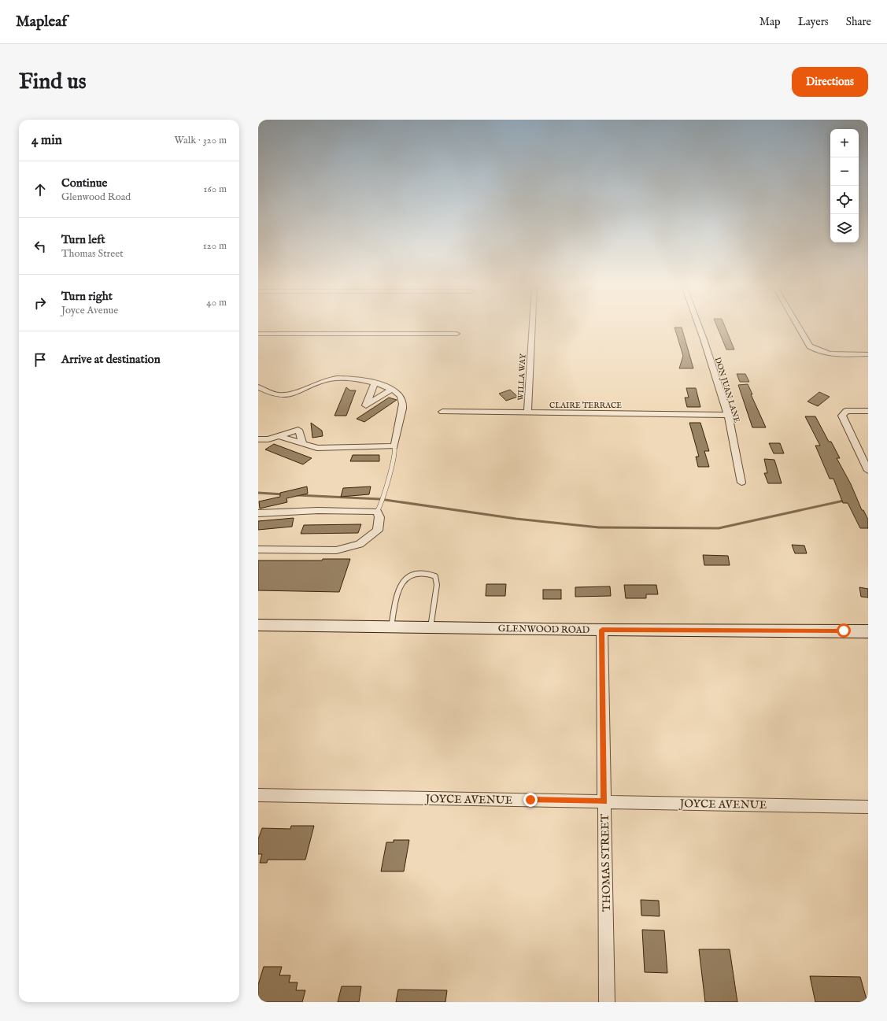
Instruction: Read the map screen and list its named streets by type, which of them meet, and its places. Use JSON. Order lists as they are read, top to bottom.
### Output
{
  "streets": {
    "main road": ["GLENWOOD ROAD"],
    "street": [
      "WILLA WAY",
      "DON JUAN LANE",
      "CLAIRE TERRACE",
      "JOYCE AVENUE",
      "THOMAS STREET"
    ]
  },
  "crossings": [
    ["WILLA WAY", "CLAIRE TERRACE"],
    ["DON JUAN LANE", "CLAIRE TERRACE"],
    ["GLENWOOD ROAD", "THOMAS STREET"],
    ["JOYCE AVENUE", "THOMAS STREET"]
  ],
  "page": {
    "header": "Mapleaf",
    "nav": ["Map", "Layers", "Share"],
    "buttons": "Directions",
    "title": "Find us",
    "heading": ["4 min", "Walk · 320 m"],
    "map_buttons": ["+", "−"],
    "list": [
      ["Continue", "Glenwood Road", "160 m"],
      ["Turn left", "Thomas Street", "120 m"],
      ["Turn right", "Joyce Avenue", "40 m"],
      "Arrive at destination"
    ]
  }
}
